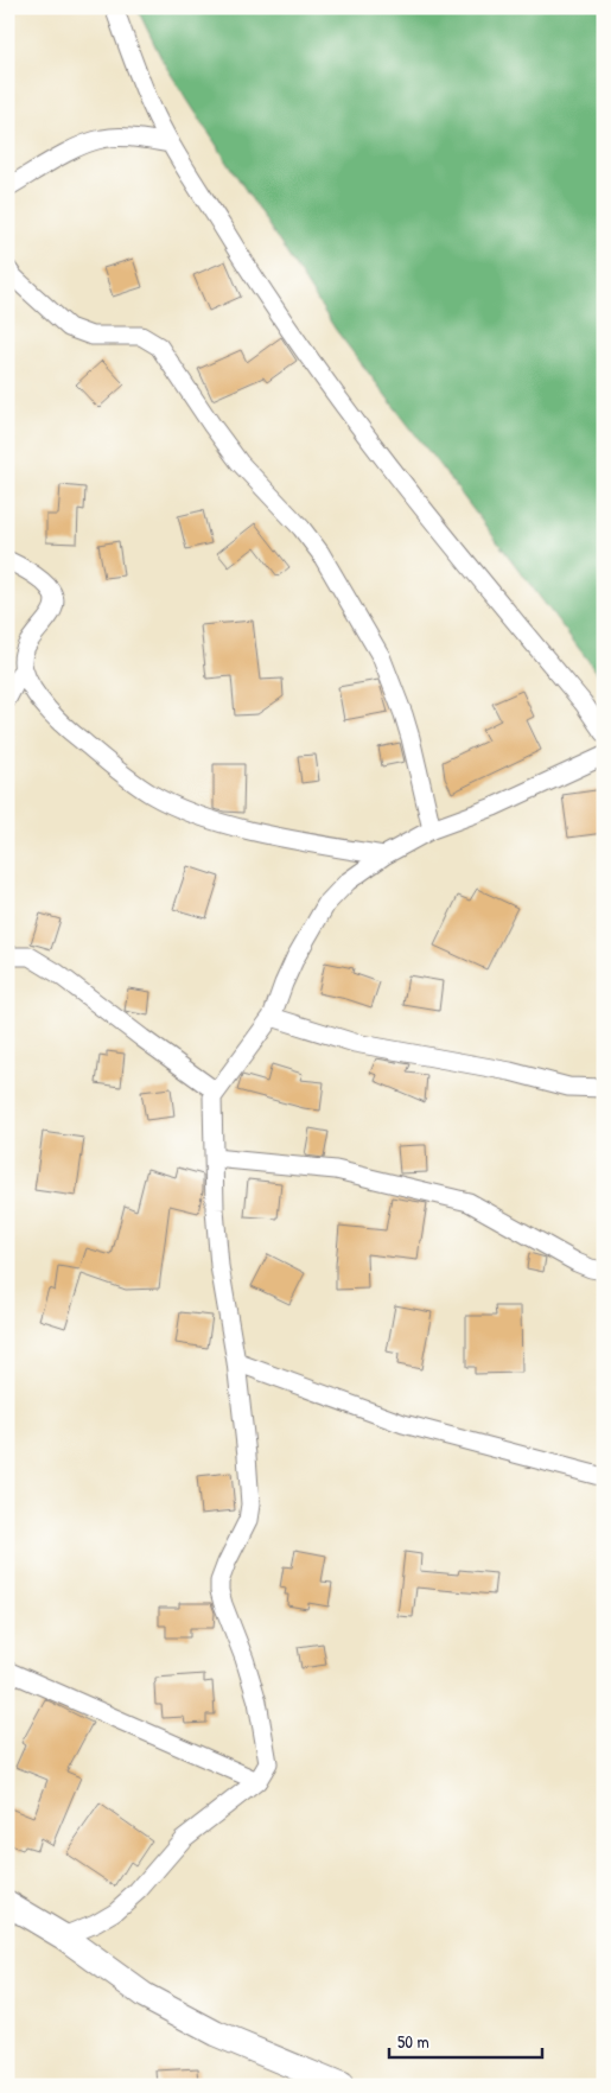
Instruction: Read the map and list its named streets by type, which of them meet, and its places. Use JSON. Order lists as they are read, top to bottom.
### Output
{
  "scale_bar": "50 m"
}
